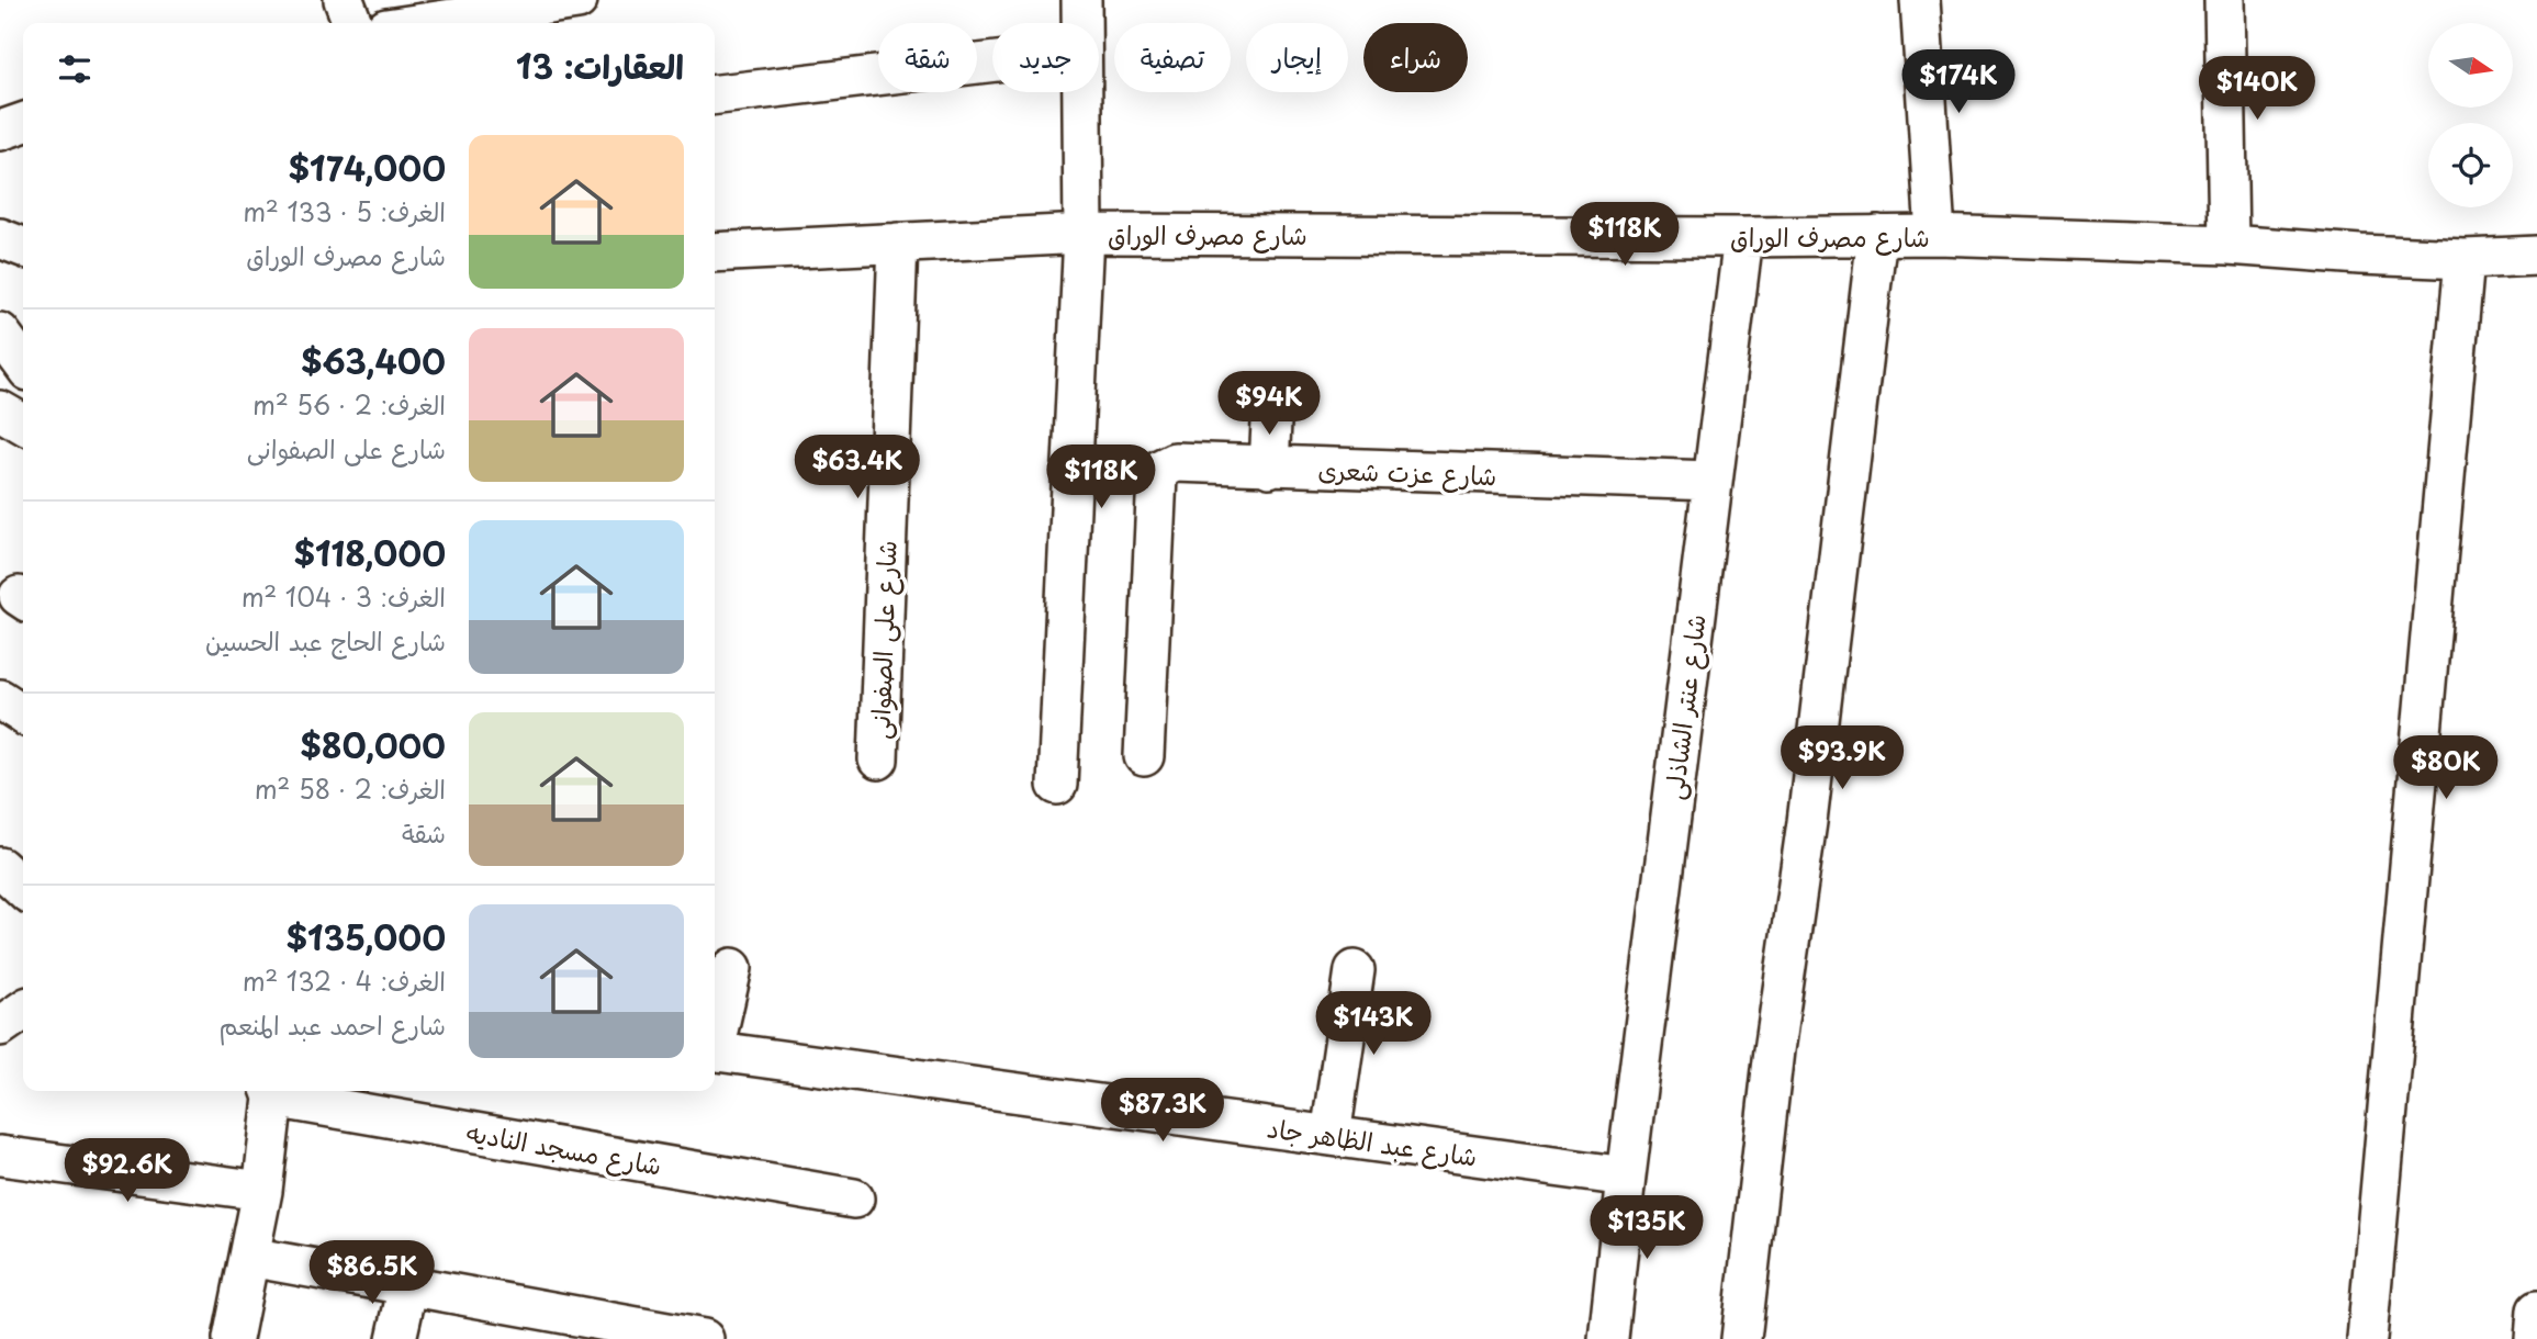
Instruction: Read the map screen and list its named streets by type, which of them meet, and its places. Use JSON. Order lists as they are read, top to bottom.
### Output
{
  "streets": {
    "street": [
      "شارع مصرف الوراق",
      "شارع عزت شعرى",
      "شارع على الصفوانى",
      "شارع عنتر الشاذلى",
      "شارع عبد الظاهر جاد",
      "شارع مسجد الناديه"
    ]
  },
  "crossings": [
    ["شارع مصرف الوراق", "شارع على الصفوانى"],
    ["شارع مصرف الوراق", "شارع عنتر الشاذلى"],
    ["شارع عزت شعرى", "شارع عنتر الشاذلى"],
    ["شارع عنتر الشاذلى", "شارع عبد الظاهر جاد"]
  ],
  "north": "right",
  "page": {
    "chip": [
      "شراء",
      "إيجار",
      "تصفية",
      "جديد",
      "شقة"
    ],
    "heading": "العقارات: 13",
    "price": [
      "$174K",
      "$140K",
      "$118K",
      "$94K",
      "$63.4K",
      "$118K",
      "$93.9K",
      "$80K",
      "$143K",
      "$87.3K",
      "$92.6K",
      "$135K",
      "$86.5K"
    ],
    "list": [
      {
        "name": "$174,000",
        "note": "الغرف: 5 · 133 m² · شارع مصرف الوراق"
      },
      {
        "name": "$63,400",
        "note": "الغرف: 2 · 56 m² · شارع على الصفوانى"
      },
      {
        "name": "$118,000",
        "note": "الغرف: 3 · 104 m² · شارع الحاج عبد الحسين"
      },
      {
        "name": "$80,000",
        "note": "الغرف: 2 · 58 m² · شقة"
      },
      {
        "name": "$135,000",
        "note": "الغرف: 4 · 132 m² · شارع احمد عبد المنعم"
      }
    ]
  }
}
